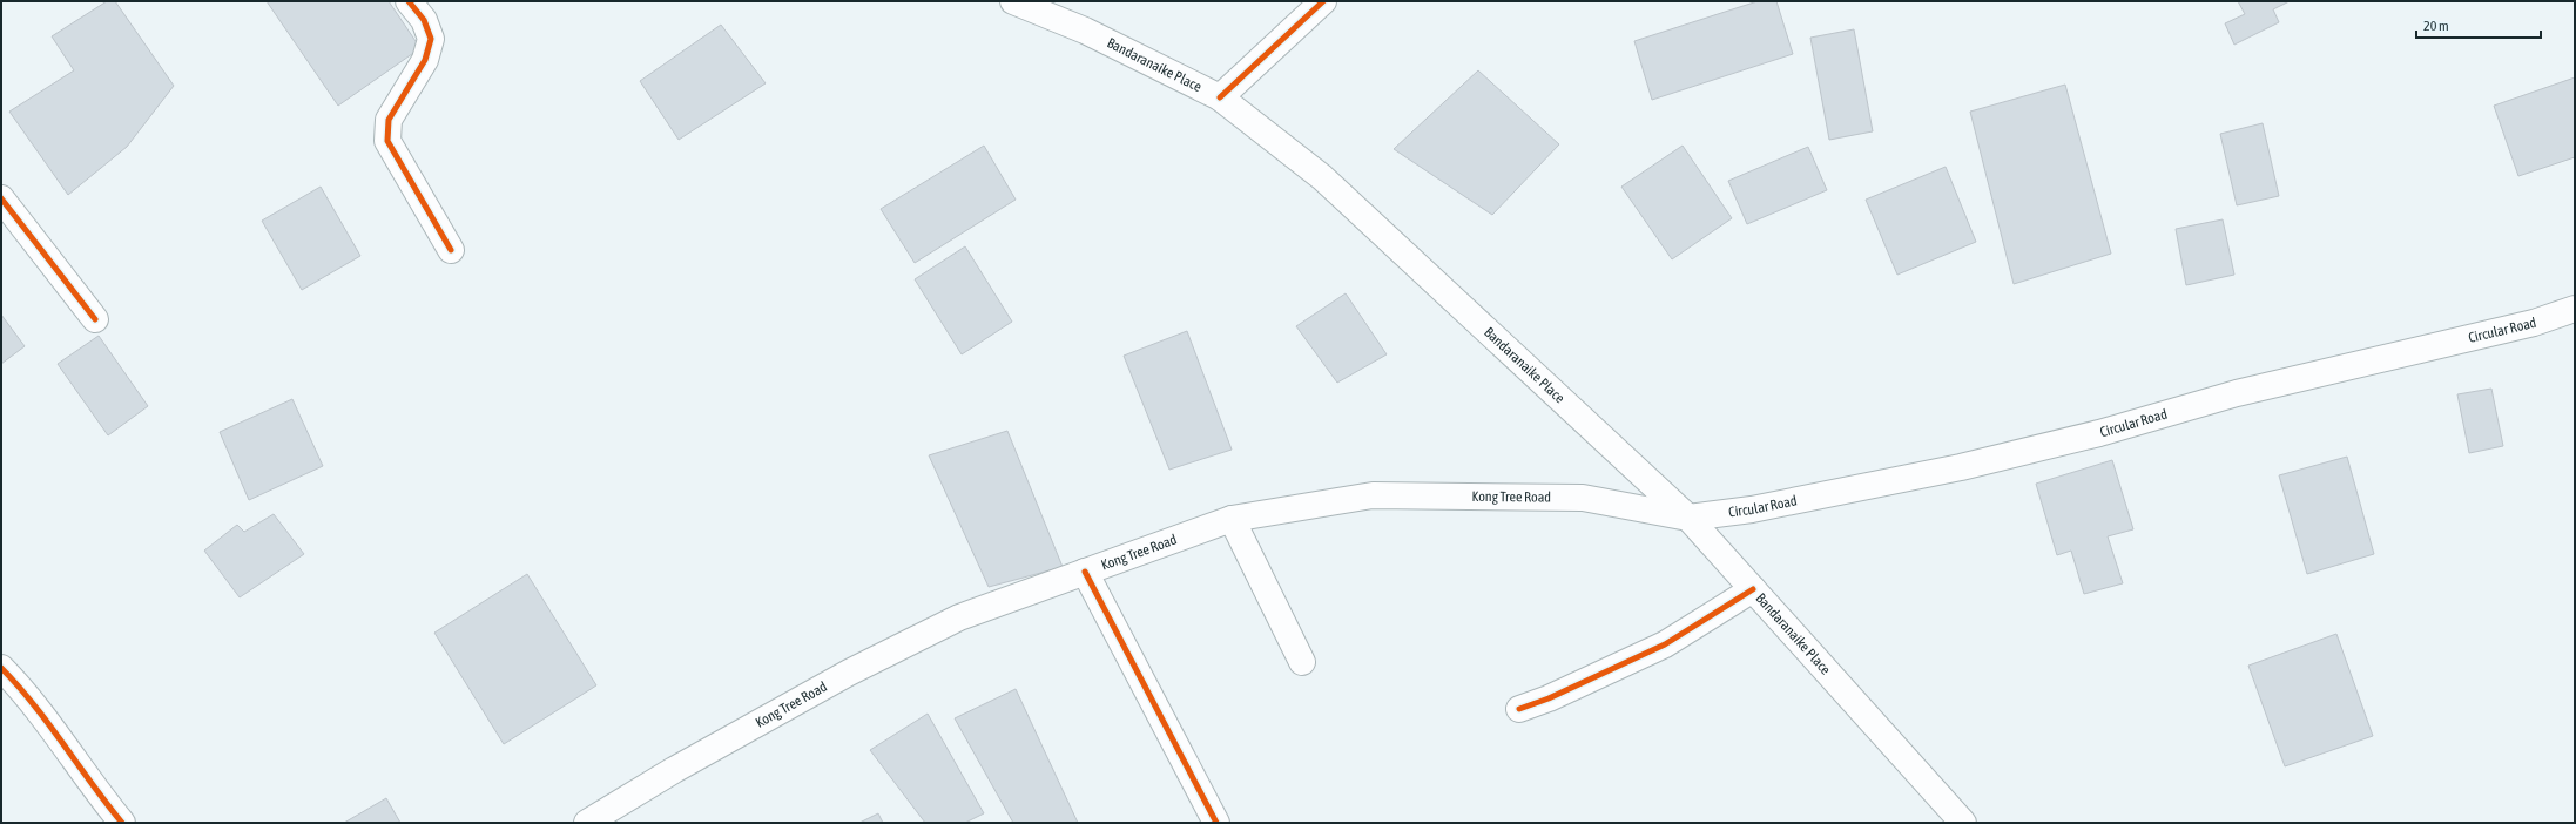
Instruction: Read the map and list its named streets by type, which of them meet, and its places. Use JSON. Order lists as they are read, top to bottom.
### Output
{
  "streets": {
    "main road": ["Bandaranaike Place", "Circular Road", "Kong Tree Road"]
  },
  "crossings": [
    ["Bandaranaike Place", "Circular Road"],
    ["Bandaranaike Place", "Kong Tree Road"],
    ["Circular Road", "Kong Tree Road"]
  ],
  "scale_bar": "20 m"
}
